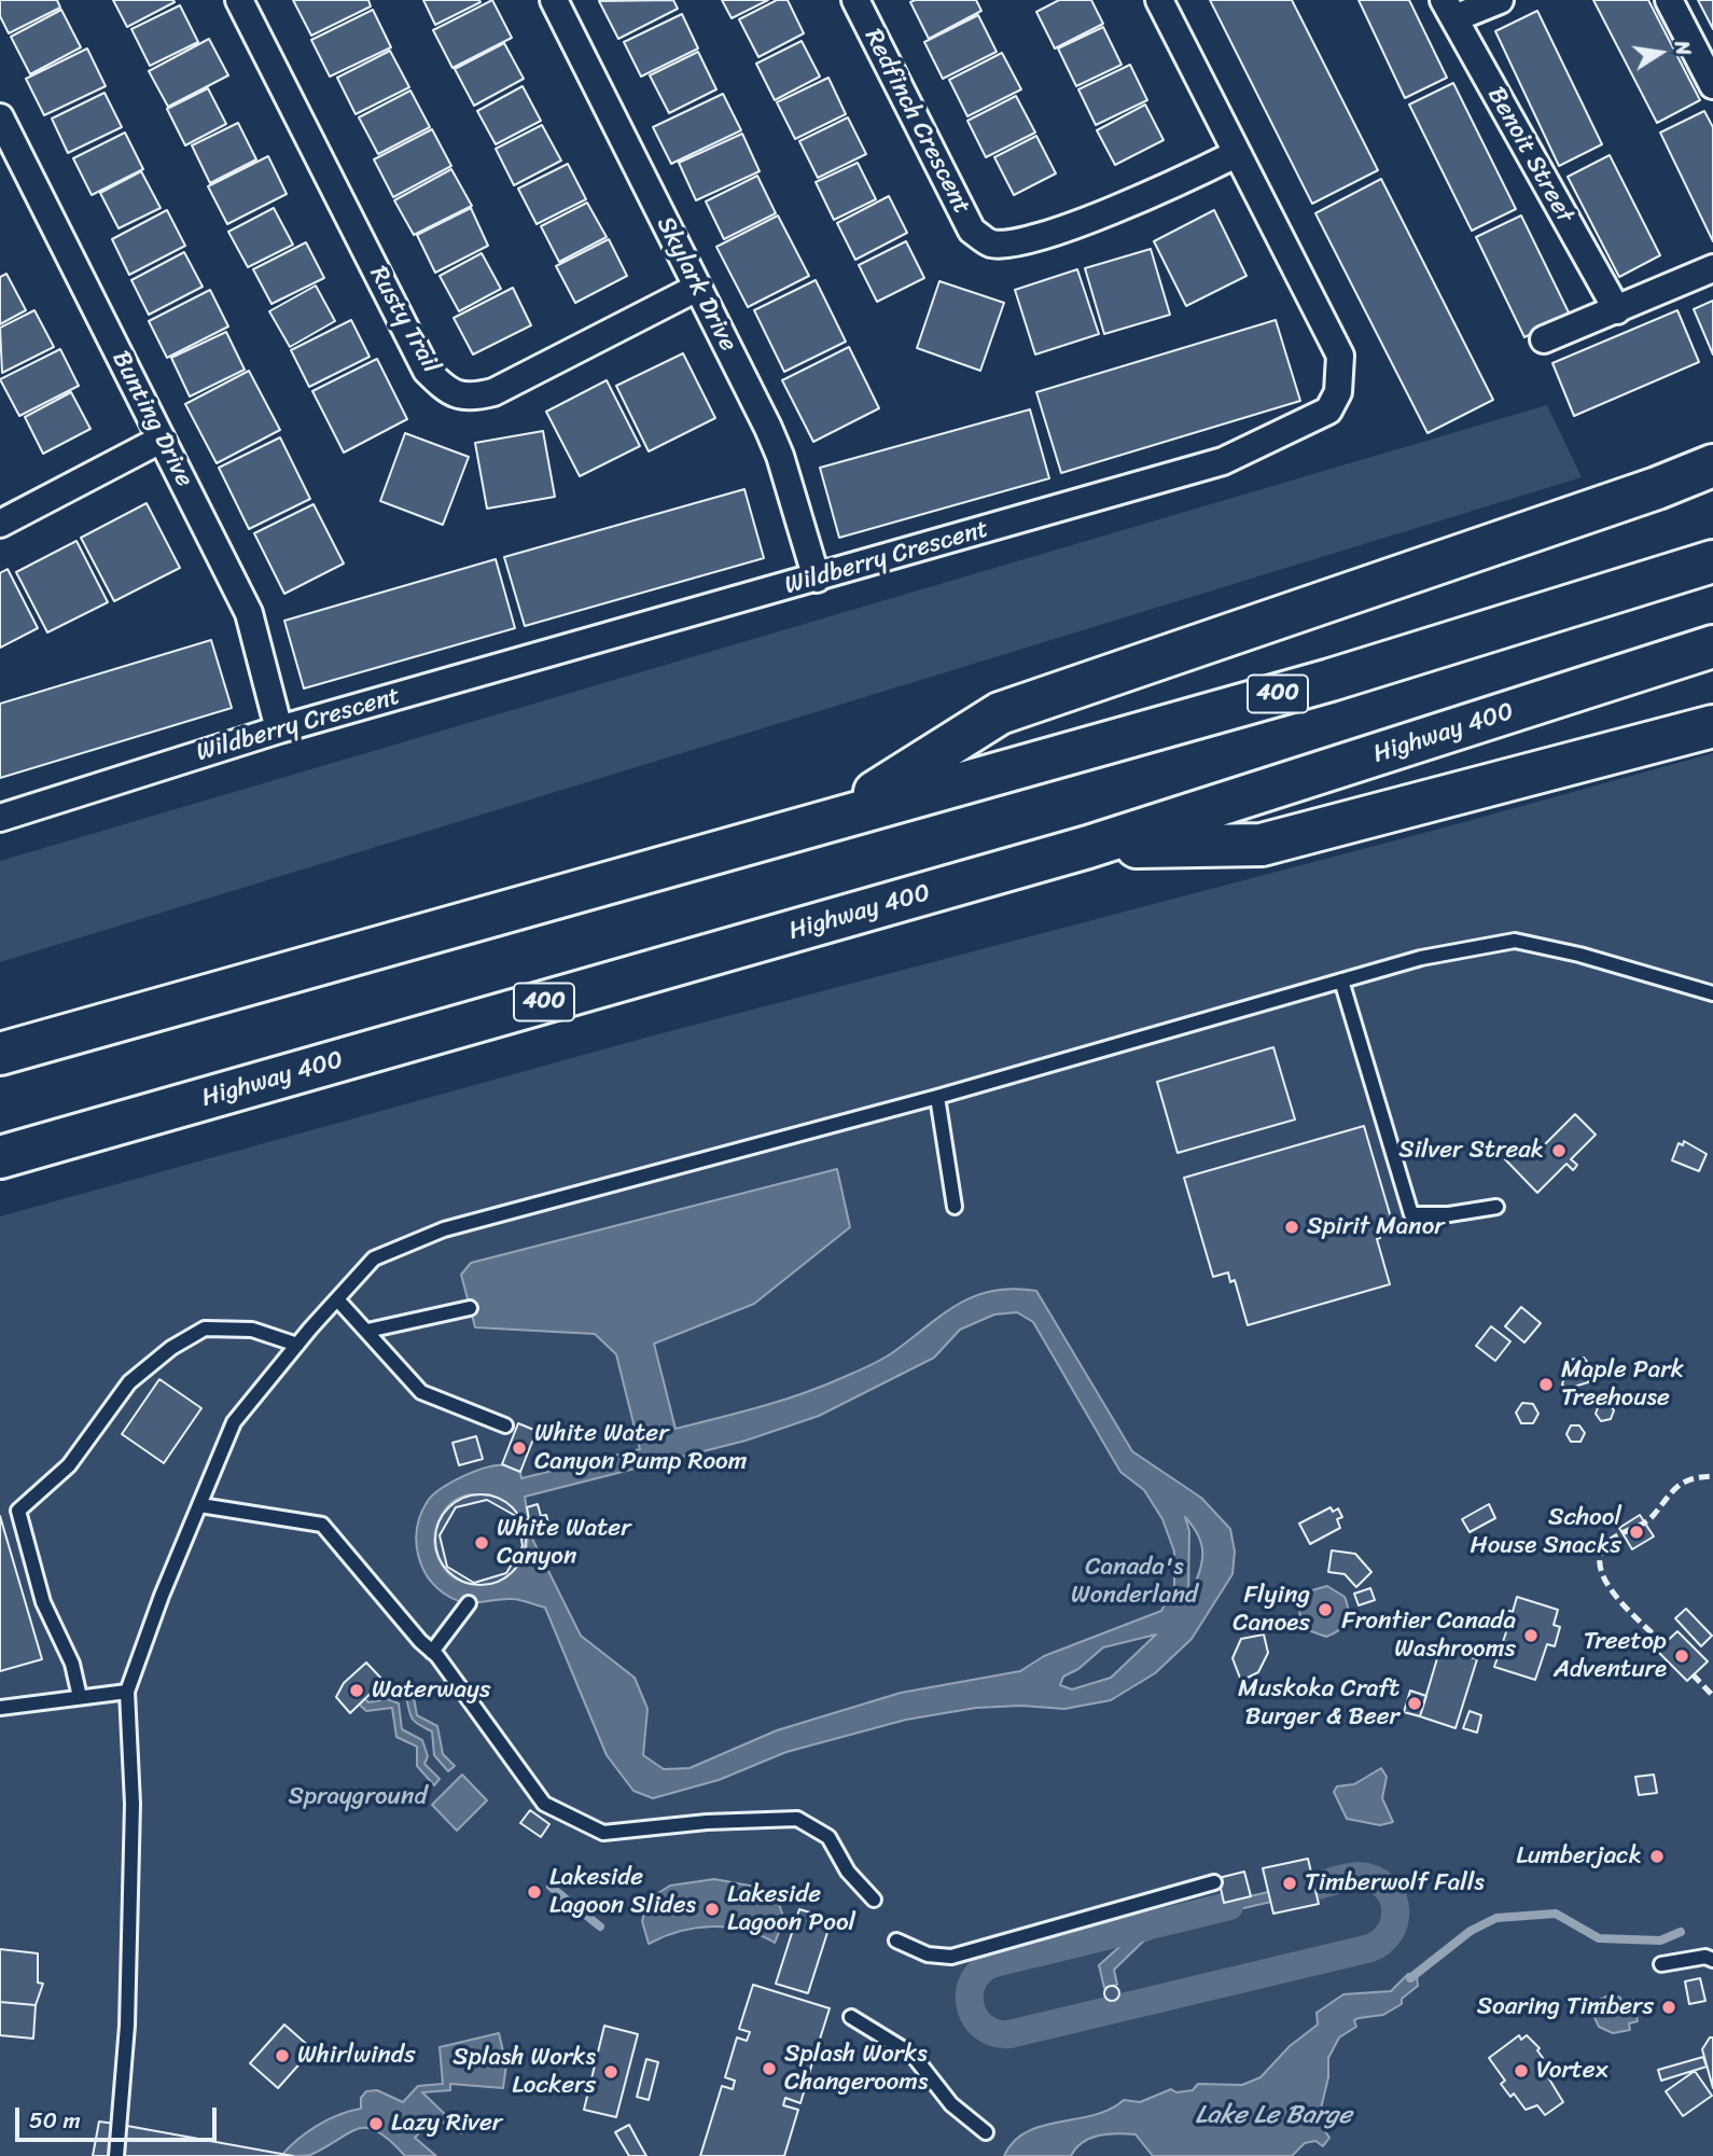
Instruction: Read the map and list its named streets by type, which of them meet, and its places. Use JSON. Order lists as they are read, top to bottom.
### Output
{
  "streets": {
    "highway": ["400", "Highway 400"],
    "street": [
      "Redfinch Crescent",
      "Benoit Street",
      "Skylark Drive",
      "Rusty Trail",
      "Bunting Drive",
      "Wildberry Crescent"
    ]
  },
  "crossings": [
    ["Redfinch Crescent", "Wildberry Crescent"],
    ["Skylark Drive", "Rusty Trail"],
    ["Skylark Drive", "Wildberry Crescent"],
    ["Bunting Drive", "Wildberry Crescent"]
  ],
  "water": ["Lake Le Barge"],
  "parks": ["Canada's Wonderland", "Sprayground"],
  "places": [
    "Silver Streak",
    "Spirit Manor",
    "Maple Park Treehouse",
    "White Water Canyon Pump Room",
    "School House Snacks",
    "White Water Canyon",
    "Flying Canoes",
    "Frontier Canada Washrooms",
    "Treetop Adventure",
    "Waterways",
    "Muskoka Craft Burger & Beer",
    "Lumberjack",
    "Timberwolf Falls",
    "Lakeside Lagoon Slides",
    "Lakeside Lagoon Pool",
    "Soaring Timbers",
    "Whirlwinds",
    "Splash Works Changerooms",
    "Vortex",
    "Splash Works Lockers",
    "Lazy River"
  ],
  "scale_bar": "50 m",
  "north": "right"
}
